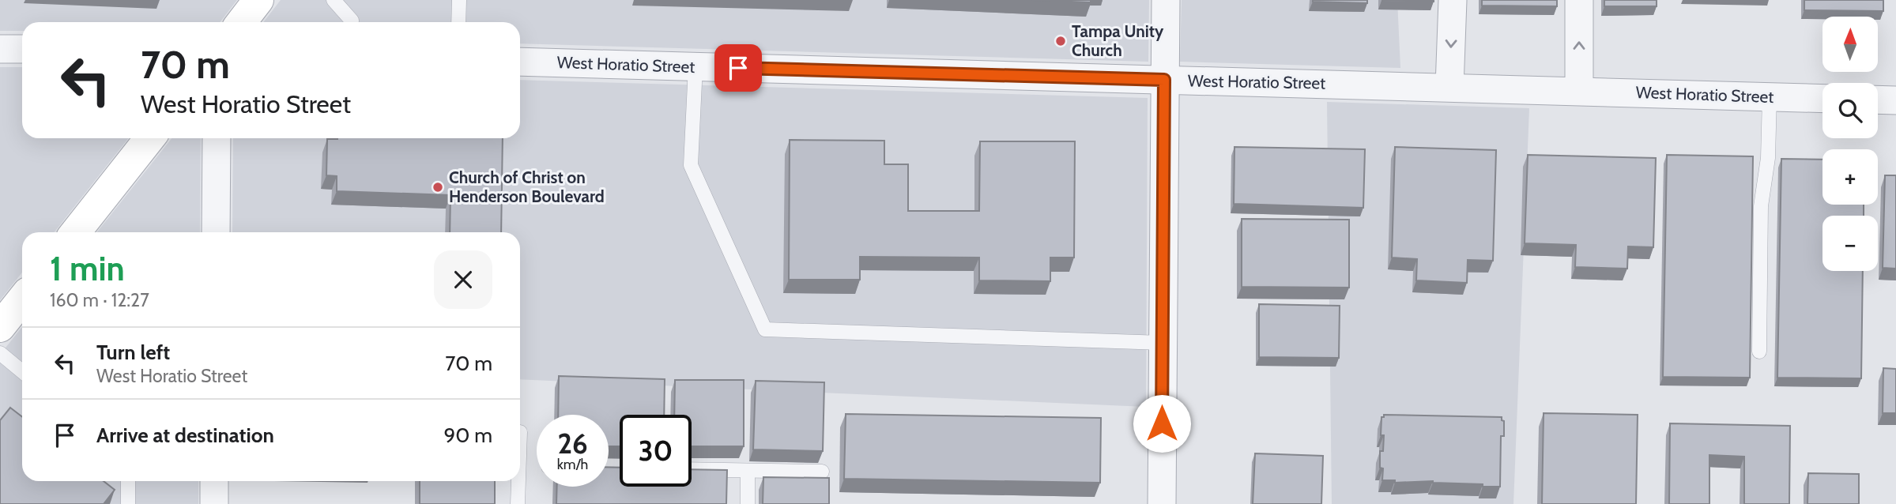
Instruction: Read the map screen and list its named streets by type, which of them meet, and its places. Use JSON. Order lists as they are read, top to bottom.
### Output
{
  "streets": {
    "street": ["West Horatio Street"]
  },
  "places": ["Tampa Unity Church", "Church of Christ on Henderson Boulevard"],
  "north": "top",
  "page": {
    "map_buttons": ["+", "−"],
    "turn": ["70 m", "West Horatio Street"],
    "heading": ["1 min", "160 m · 12:27"],
    "list": [
      {
        "name": "Turn left",
        "note": "West Horatio Street",
        "value": "70 m"
      },
      {
        "name": "Arrive at destination",
        "value": "90 m"
      }
    ],
    "speed": "26 km/h",
    "limit": "30"
  }
}
